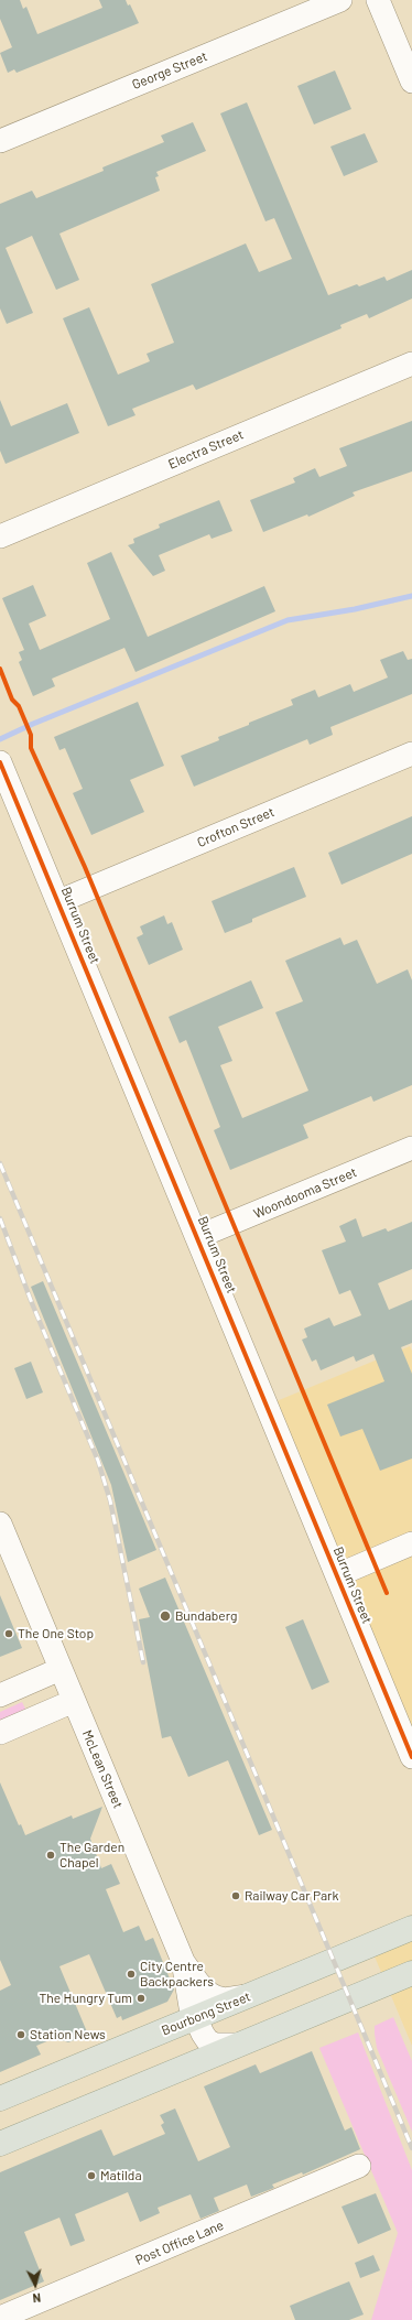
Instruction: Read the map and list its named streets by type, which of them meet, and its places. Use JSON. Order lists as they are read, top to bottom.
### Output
{
  "streets": {
    "main road": ["Bourbong Street"],
    "street": [
      "George Street",
      "Electra Street",
      "Crofton Street",
      "Burrum Street",
      "Woondooma Street",
      "McLean Street",
      "Post Office Lane"
    ]
  },
  "crossings": [
    ["Crofton Street", "Burrum Street"],
    ["Burrum Street", "Woondooma Street"],
    ["McLean Street", "Bourbong Street"]
  ],
  "places": [
    "Bundaberg",
    "The One Stop",
    "The Garden Chapel",
    "Railway Car Park",
    "City Centre Backpackers",
    "The Hungry Tum",
    "Station News",
    "Matilda"
  ],
  "north": "bottom"
}
